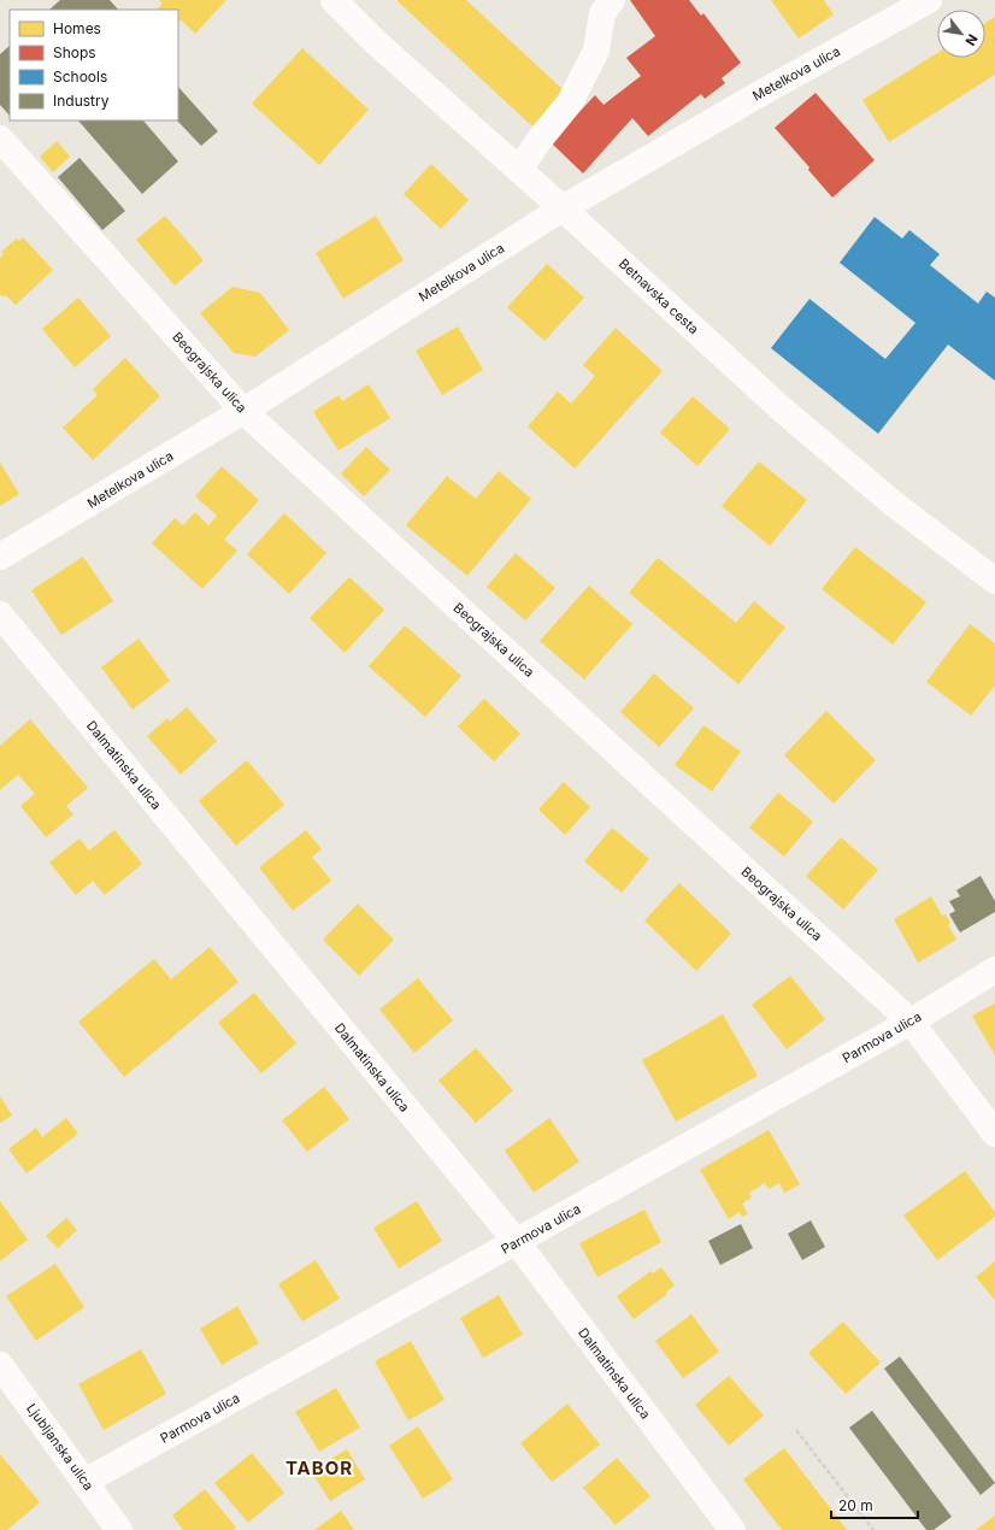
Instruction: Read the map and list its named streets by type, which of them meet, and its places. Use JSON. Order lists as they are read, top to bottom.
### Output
{
  "streets": {
    "street": [
      "Metelkova ulica",
      "Betnavska cesta",
      "Beograjska ulica",
      "Dalmatinska ulica",
      "Parmova ulica",
      "Ljubljanska ulica"
    ]
  },
  "crossings": [
    ["Metelkova ulica", "Betnavska cesta"],
    ["Metelkova ulica", "Beograjska ulica"],
    ["Beograjska ulica", "Parmova ulica"],
    ["Dalmatinska ulica", "Parmova ulica"],
    ["Parmova ulica", "Ljubljanska ulica"]
  ],
  "districts": ["TABOR"],
  "legend": [
    "Homes",
    "Shops",
    "Schools",
    "Industry"
  ],
  "scale_bar": "20 m",
  "north": "bottom right"
}
